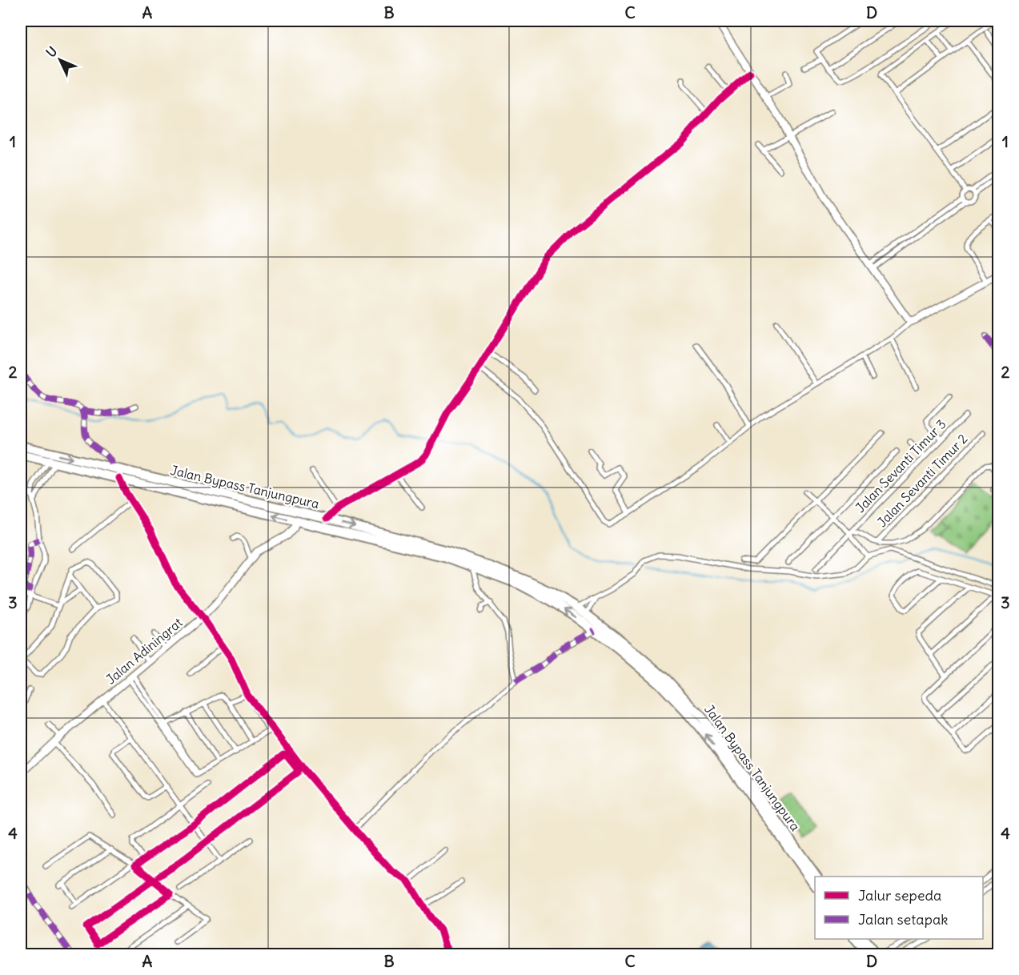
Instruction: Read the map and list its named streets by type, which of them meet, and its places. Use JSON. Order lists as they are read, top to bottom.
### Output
{
  "streets": {
    "highway": ["Jalan Bypass Tanjungpura"],
    "street": ["Jalan Sevanti Timur 3", "Jalan Sevanti Timur 2", "Jalan Adiningrat"]
  },
  "crossings": [
    ["Jalan Bypass Tanjungpura", "Jalan Adiningrat"]
  ],
  "legend": ["Jalur sepeda", "Jalan setapak"],
  "north": "top left",
  "grid": {
    "columns": [
      "A",
      "B",
      "C",
      "D"
    ],
    "rows": [
      "1",
      "2",
      "3",
      "4"
    ]
  }
}
